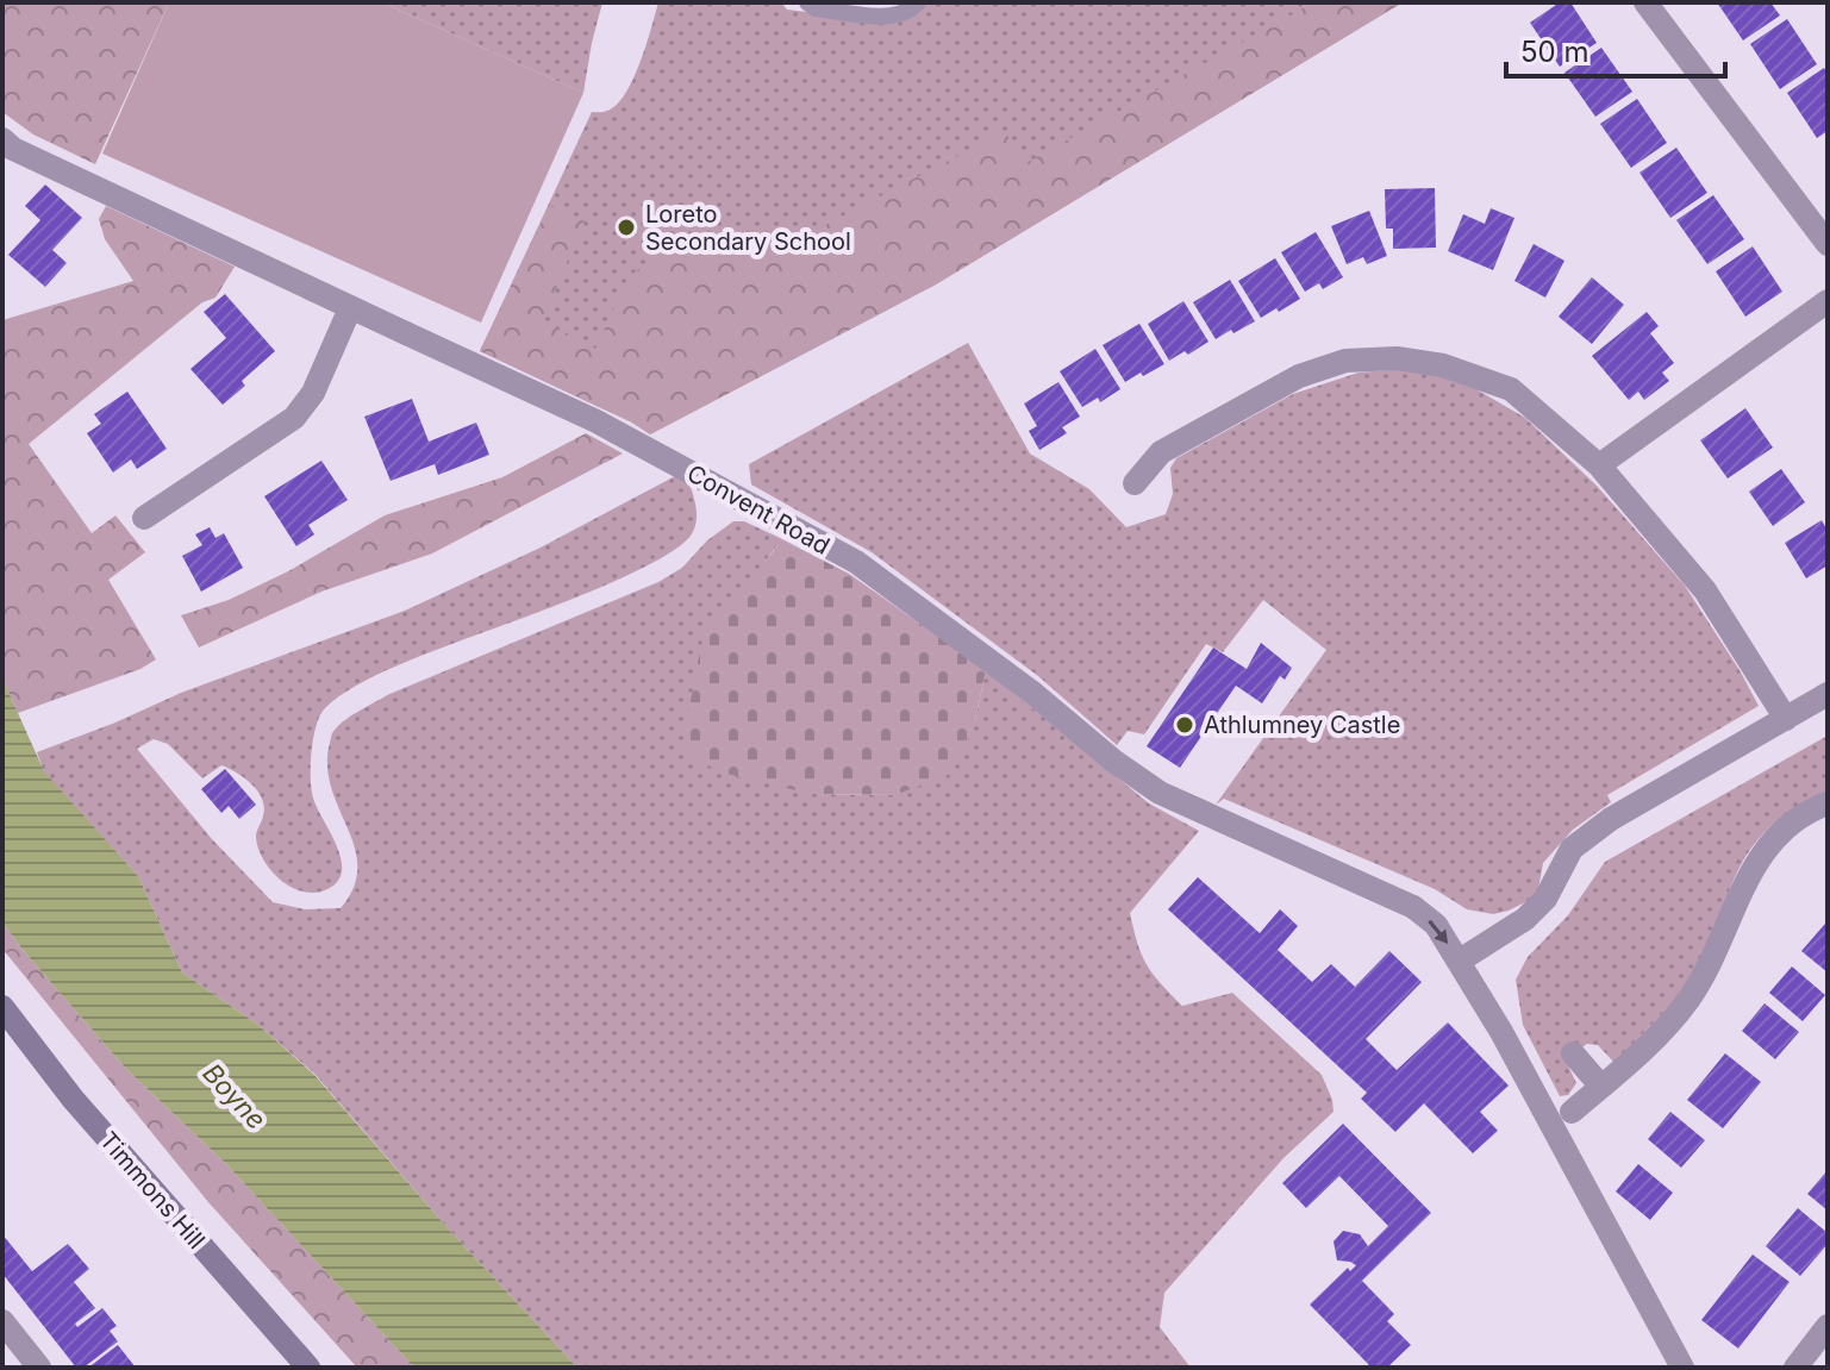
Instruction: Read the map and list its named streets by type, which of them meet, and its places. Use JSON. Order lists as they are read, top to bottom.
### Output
{
  "streets": {
    "main road": ["Timmons Hill"],
    "street": ["Convent Road"]
  },
  "one_way": ["Convent Road"],
  "water": ["Boyne"],
  "places": ["Loreto Secondary School", "Athlumney Castle"],
  "scale_bar": "50 m"
}
